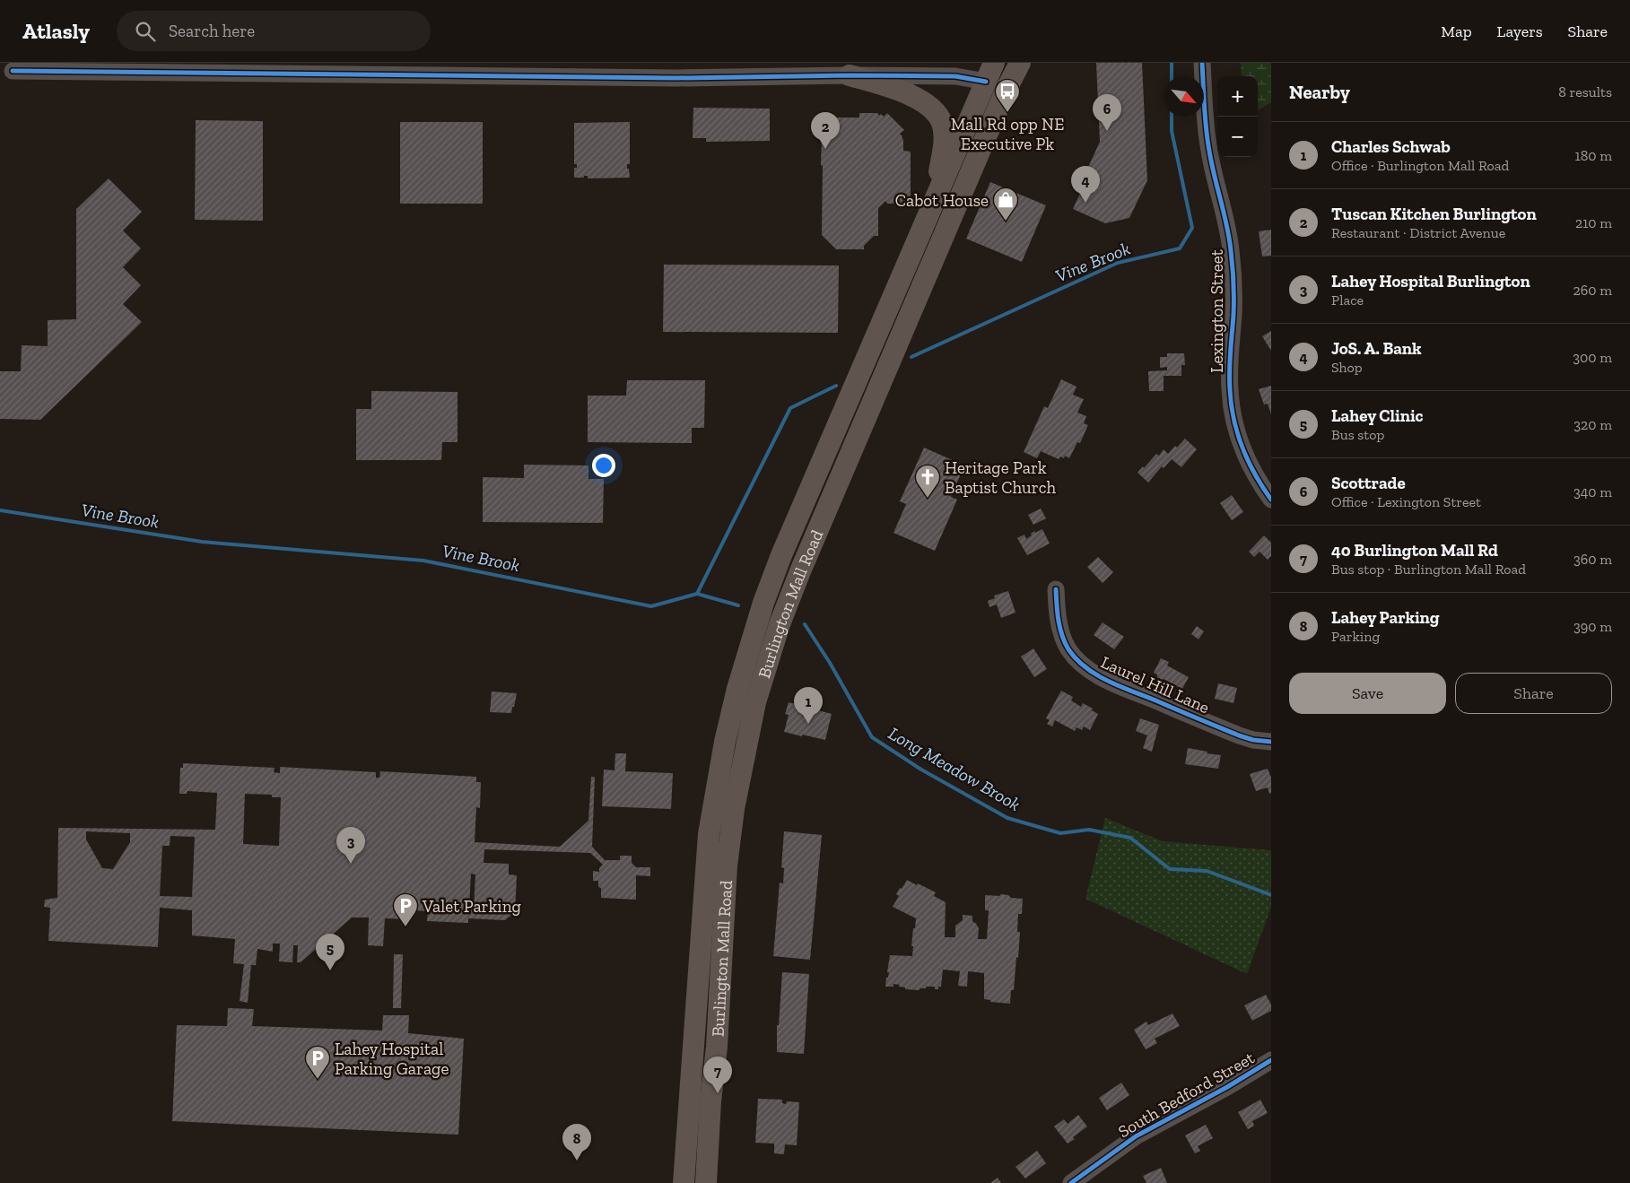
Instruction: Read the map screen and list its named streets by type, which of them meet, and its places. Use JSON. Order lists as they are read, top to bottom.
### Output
{
  "streets": {
    "main road": ["Burlington Mall Road"],
    "street": ["Lexington Street", "Laurel Hill Lane", "South Bedford Street"]
  },
  "water": ["Vine Brook", "Long Meadow Brook"],
  "places": {
    "bus stop": ["Mall Rd opp NE Executive Pk"],
    "shop": ["Cabot House"],
    "church": ["Heritage Park Baptist Church"],
    "parking": ["Valet Parking", "Lahey Hospital Parking Garage"]
  },
  "north": "bottom right",
  "page": {
    "header": "Atlasly",
    "search": "Search here",
    "nav": ["Map", "Layers", "Share"],
    "heading": ["Nearby", "8 results"],
    "map_buttons": ["+", "−"],
    "pins": [
      "6",
      "2",
      "4",
      "1",
      "3",
      "5",
      "7",
      "8"
    ],
    "list": [
      {
        "mark": "1",
        "name": "Charles Schwab",
        "note": "Office · Burlington Mall Road",
        "value": "180 m"
      },
      {
        "mark": "2",
        "name": "Tuscan Kitchen Burlington",
        "note": "Restaurant · District Avenue",
        "value": "210 m"
      },
      {
        "mark": "3",
        "name": "Lahey Hospital Burlington",
        "note": "Place",
        "value": "260 m"
      },
      {
        "mark": "4",
        "name": "JoS. A. Bank",
        "note": "Shop",
        "value": "300 m"
      },
      {
        "mark": "5",
        "name": "Lahey Clinic",
        "note": "Bus stop",
        "value": "320 m"
      },
      {
        "mark": "6",
        "name": "Scottrade",
        "note": "Office · Lexington Street",
        "value": "340 m"
      },
      {
        "mark": "7",
        "name": "40 Burlington Mall Rd",
        "note": "Bus stop · Burlington Mall Road",
        "value": "360 m"
      },
      {
        "mark": "8",
        "name": "Lahey Parking",
        "note": "Parking",
        "value": "390 m"
      }
    ],
    "buttons": ["Save", "Share"]
  }
}
